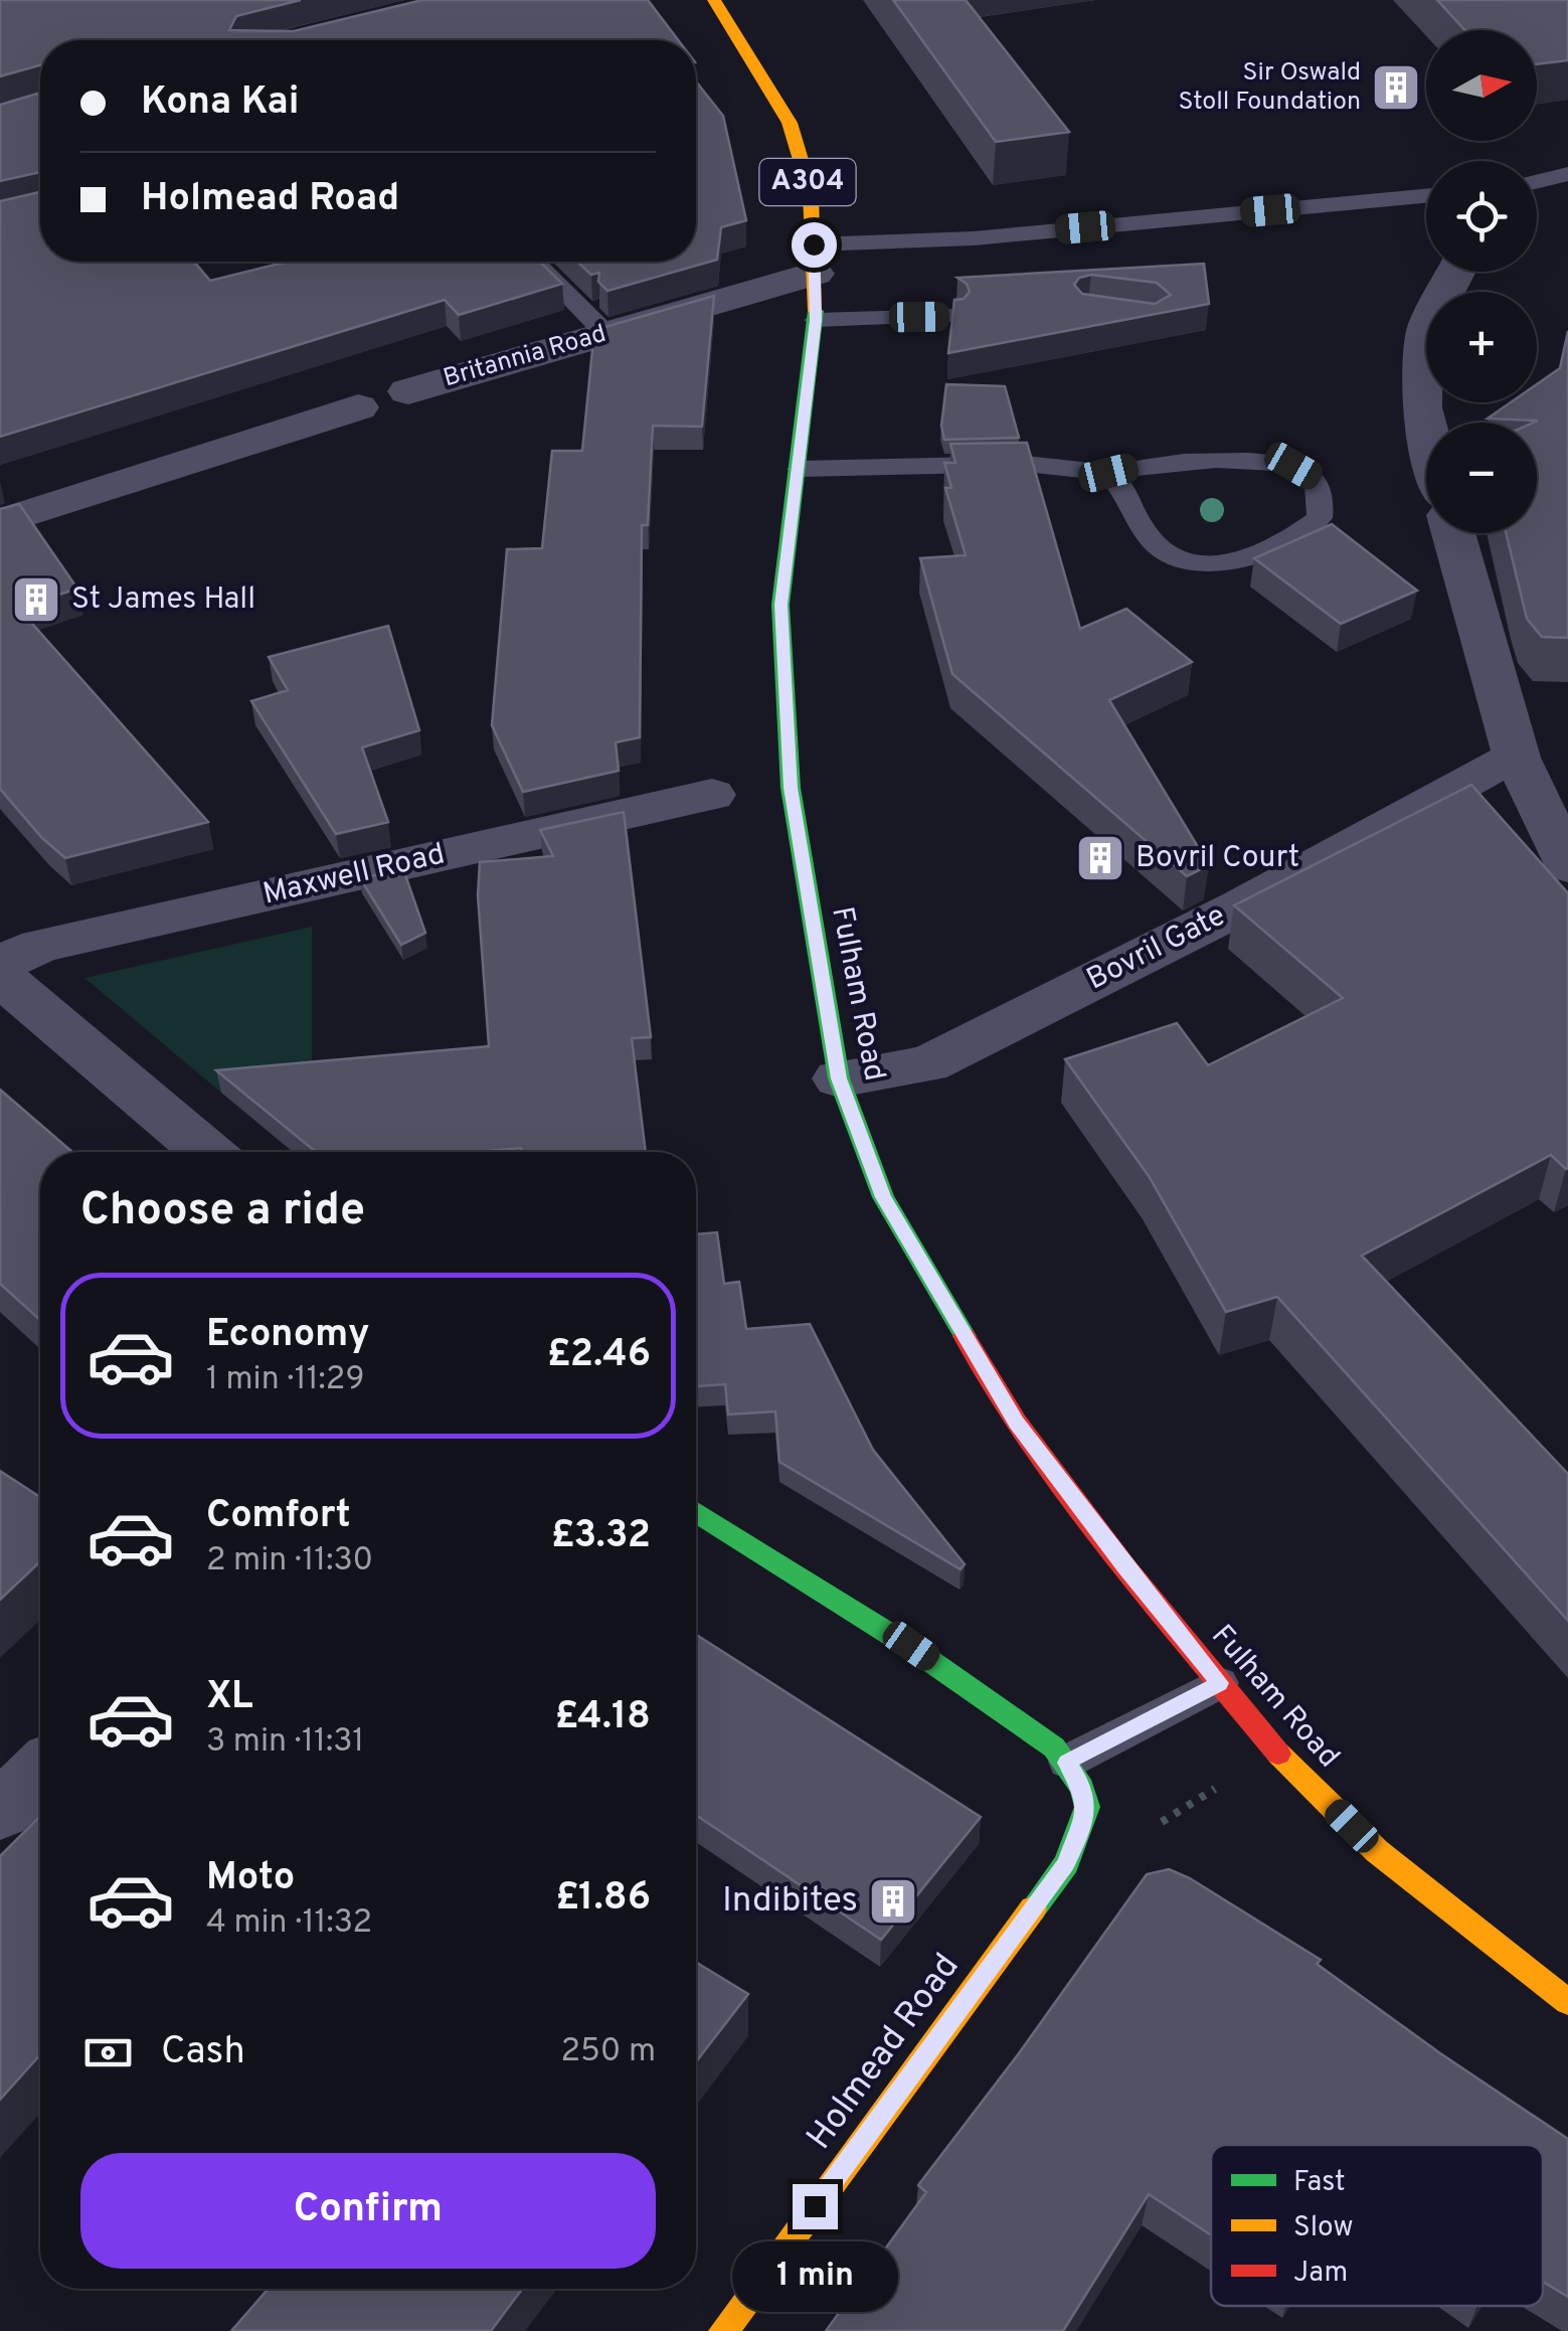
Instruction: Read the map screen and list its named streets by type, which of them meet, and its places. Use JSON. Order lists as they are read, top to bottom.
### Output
{
  "streets": {
    "main road": ["A304", "Fulham Road", "Holmead Road"],
    "street": ["Britannia Road", "Maxwell Road", "Bovril Gate"]
  },
  "crossings": [
    ["Britannia Road", "Fulham Road"],
    ["Bovril Gate", "Fulham Road"]
  ],
  "places": {
    "building": [
      "Sir Oswald Stoll Foundation",
      "St James Hall",
      "Bovril Court",
      "Indibites"
    ]
  },
  "legend": ["Fast", "Slow", "Jam"],
  "north": "right",
  "page": {
    "map_buttons": ["+", "−"],
    "banner": ["Kona Kai", "Holmead Road"],
    "heading": "Choose a ride",
    "list": [
      {
        "name": "Economy",
        "note": "1 min · 11:29",
        "value": "£2.46"
      },
      {
        "name": "Comfort",
        "note": "2 min · 11:30",
        "value": "£3.32"
      },
      {
        "name": "XL",
        "note": "3 min · 11:31",
        "value": "£4.18"
      },
      {
        "name": "Moto",
        "note": "4 min · 11:32",
        "value": "£1.86"
      }
    ],
    "pay": ["Cash", "250 m"],
    "buttons": "Confirm",
    "bubble": "1 min"
  }
}
